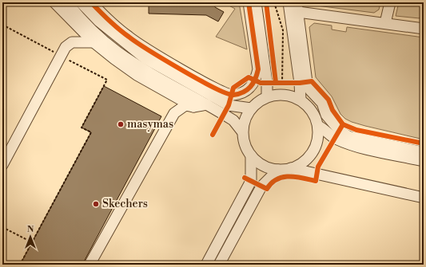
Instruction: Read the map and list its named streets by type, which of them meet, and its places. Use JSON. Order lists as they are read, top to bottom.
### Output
{
  "places": ["masymas", "Skechers"],
  "north": "top"
}
